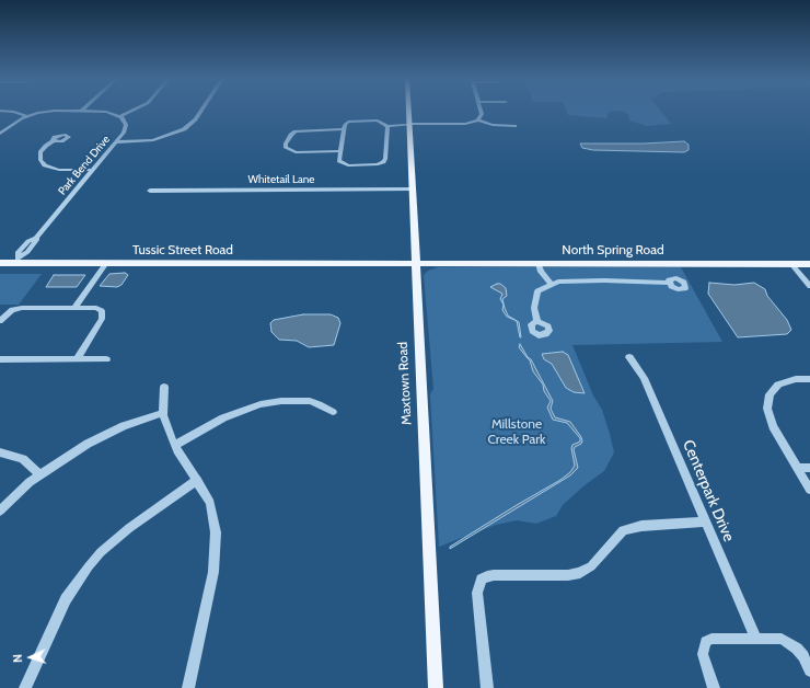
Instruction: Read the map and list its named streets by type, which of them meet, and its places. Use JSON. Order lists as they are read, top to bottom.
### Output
{
  "streets": {
    "main road": ["Tussic Street Road", "North Spring Road", "Maxtown Road"],
    "street": ["Park Bend Drive", "Whitetail Lane", "Centerpark Drive"]
  },
  "crossings": [
    ["Park Bend Drive", "Tussic Street Road"],
    ["Whitetail Lane", "Maxtown Road"],
    ["Tussic Street Road", "North Spring Road"],
    ["Tussic Street Road", "Maxtown Road"],
    ["North Spring Road", "Maxtown Road"]
  ],
  "parks": ["Millstone Creek Park"],
  "north": "left"
}
